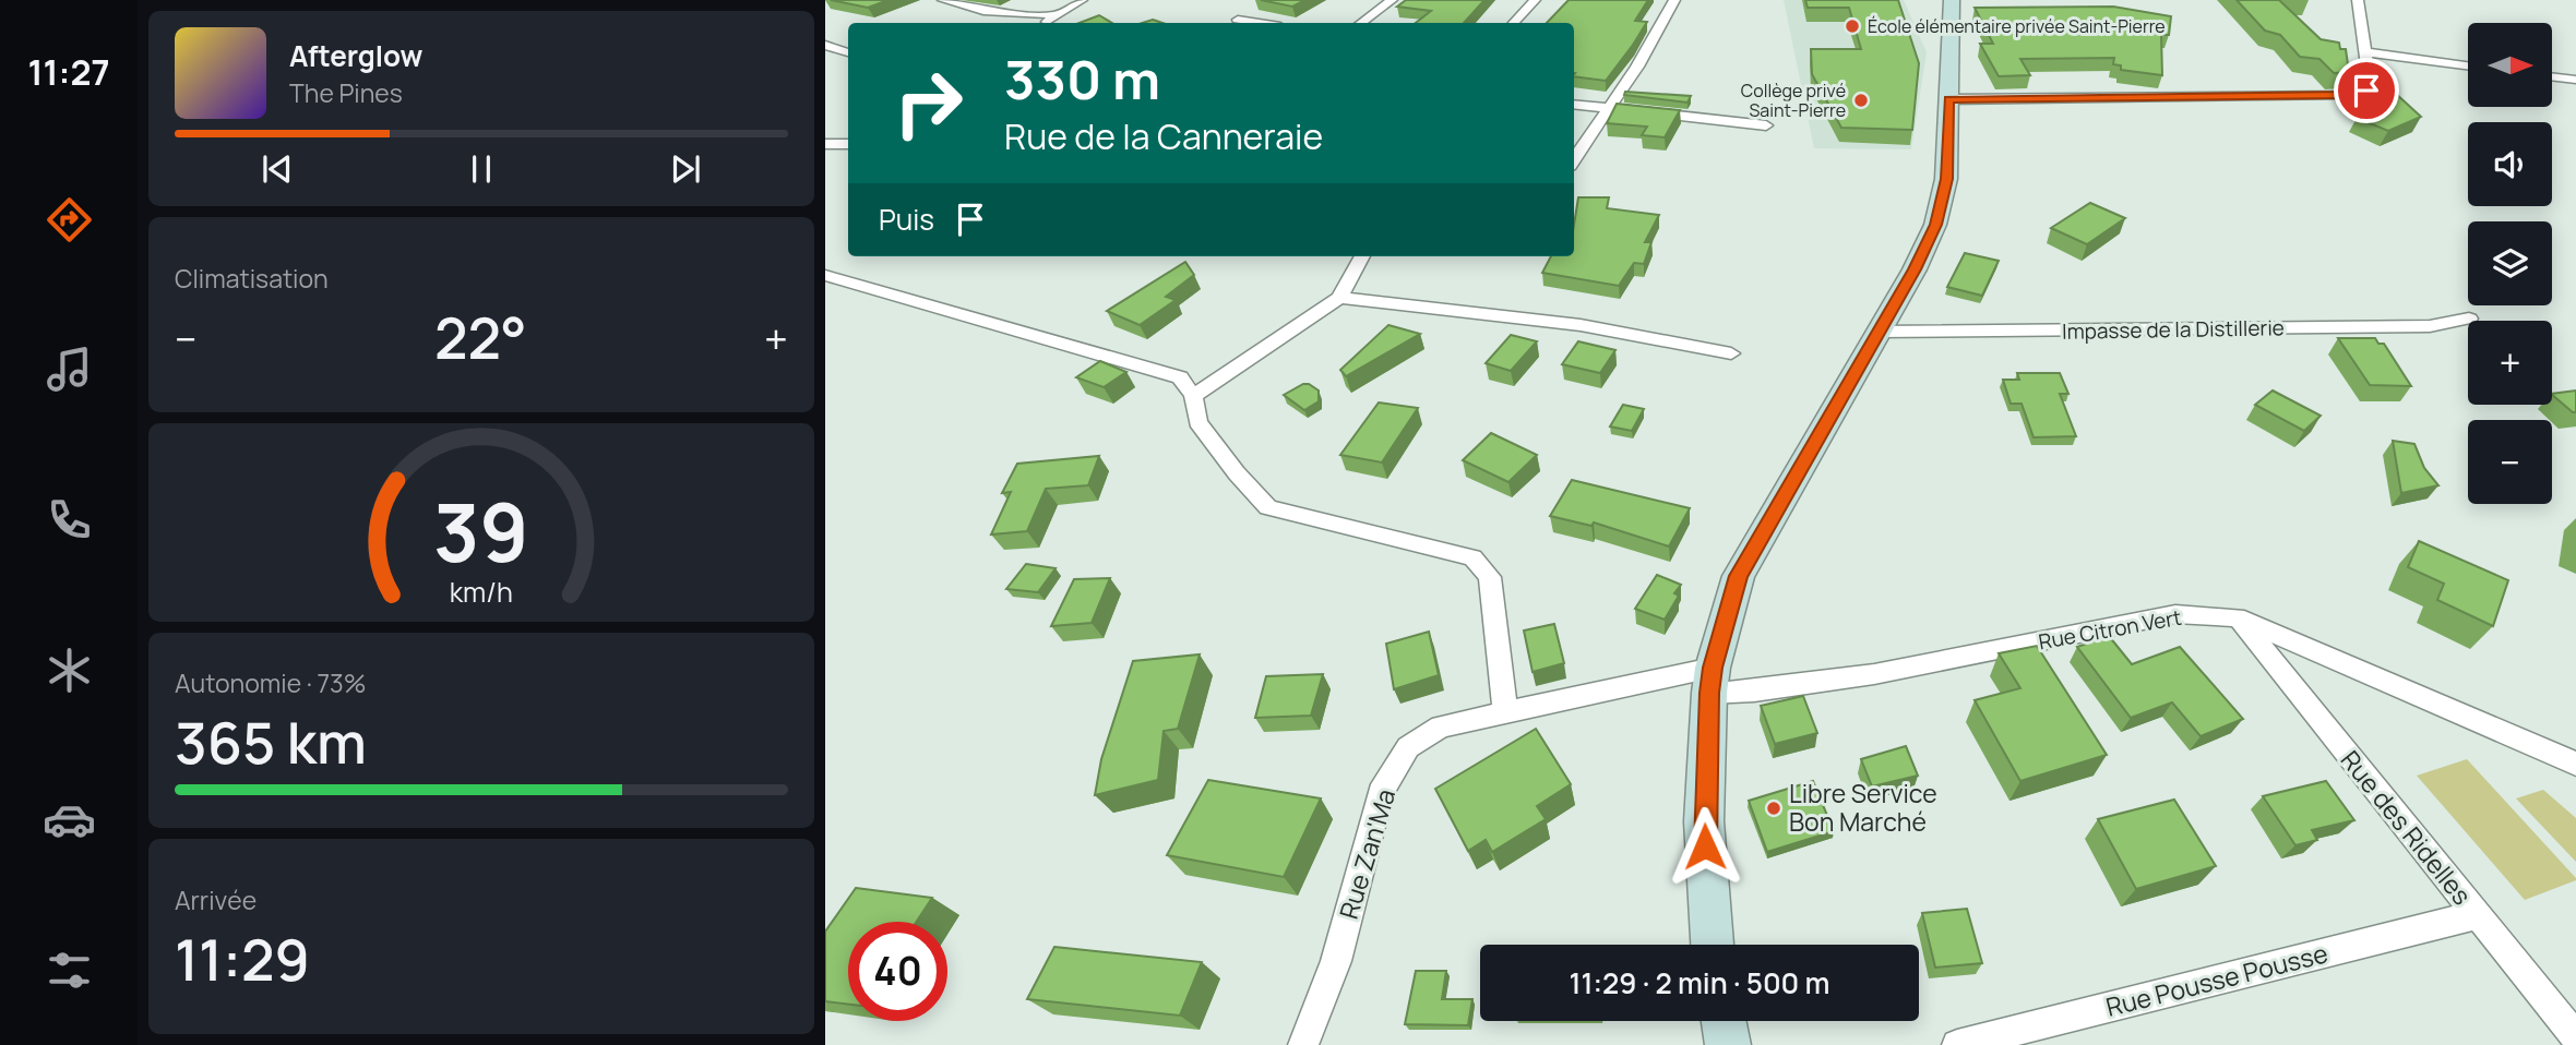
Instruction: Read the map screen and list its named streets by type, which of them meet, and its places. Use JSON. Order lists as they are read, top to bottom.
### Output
{
  "streets": {
    "street": [
      "Impasse de la Distillerie",
      "Rue Citron Vert",
      "Rue des Ridelles",
      "Rue Zan'Ma",
      "Rue Pousse Pousse"
    ]
  },
  "crossings": [
    ["Rue Citron Vert", "Rue des Ridelles"],
    ["Rue Citron Vert", "Rue Zan'Ma"],
    ["Rue des Ridelles", "Rue Pousse Pousse"]
  ],
  "places": ["École élémentaire privée Saint-Pierre", "Collège privé Saint-Pierre", "Libre Service Bon Marché"],
  "north": "right",
  "page": {
    "tabs": "11:27",
    "map_buttons": ["+", "−"],
    "turn": ["330 m", "Rue de la Canneraie"],
    "song": ["Afterglow", "The Pines"],
    "then": "Puis",
    "tile": [
      "Climatisation",
      ["Autonomie · 73%", "365 km"],
      ["Arrivée", "11:29"]
    ],
    "heat": ["−", "22°", "+"],
    "limit": "40",
    "trip": "11:29 · 2 min · 500 m",
    "gauge": ["39", "km/h"]
  }
}
